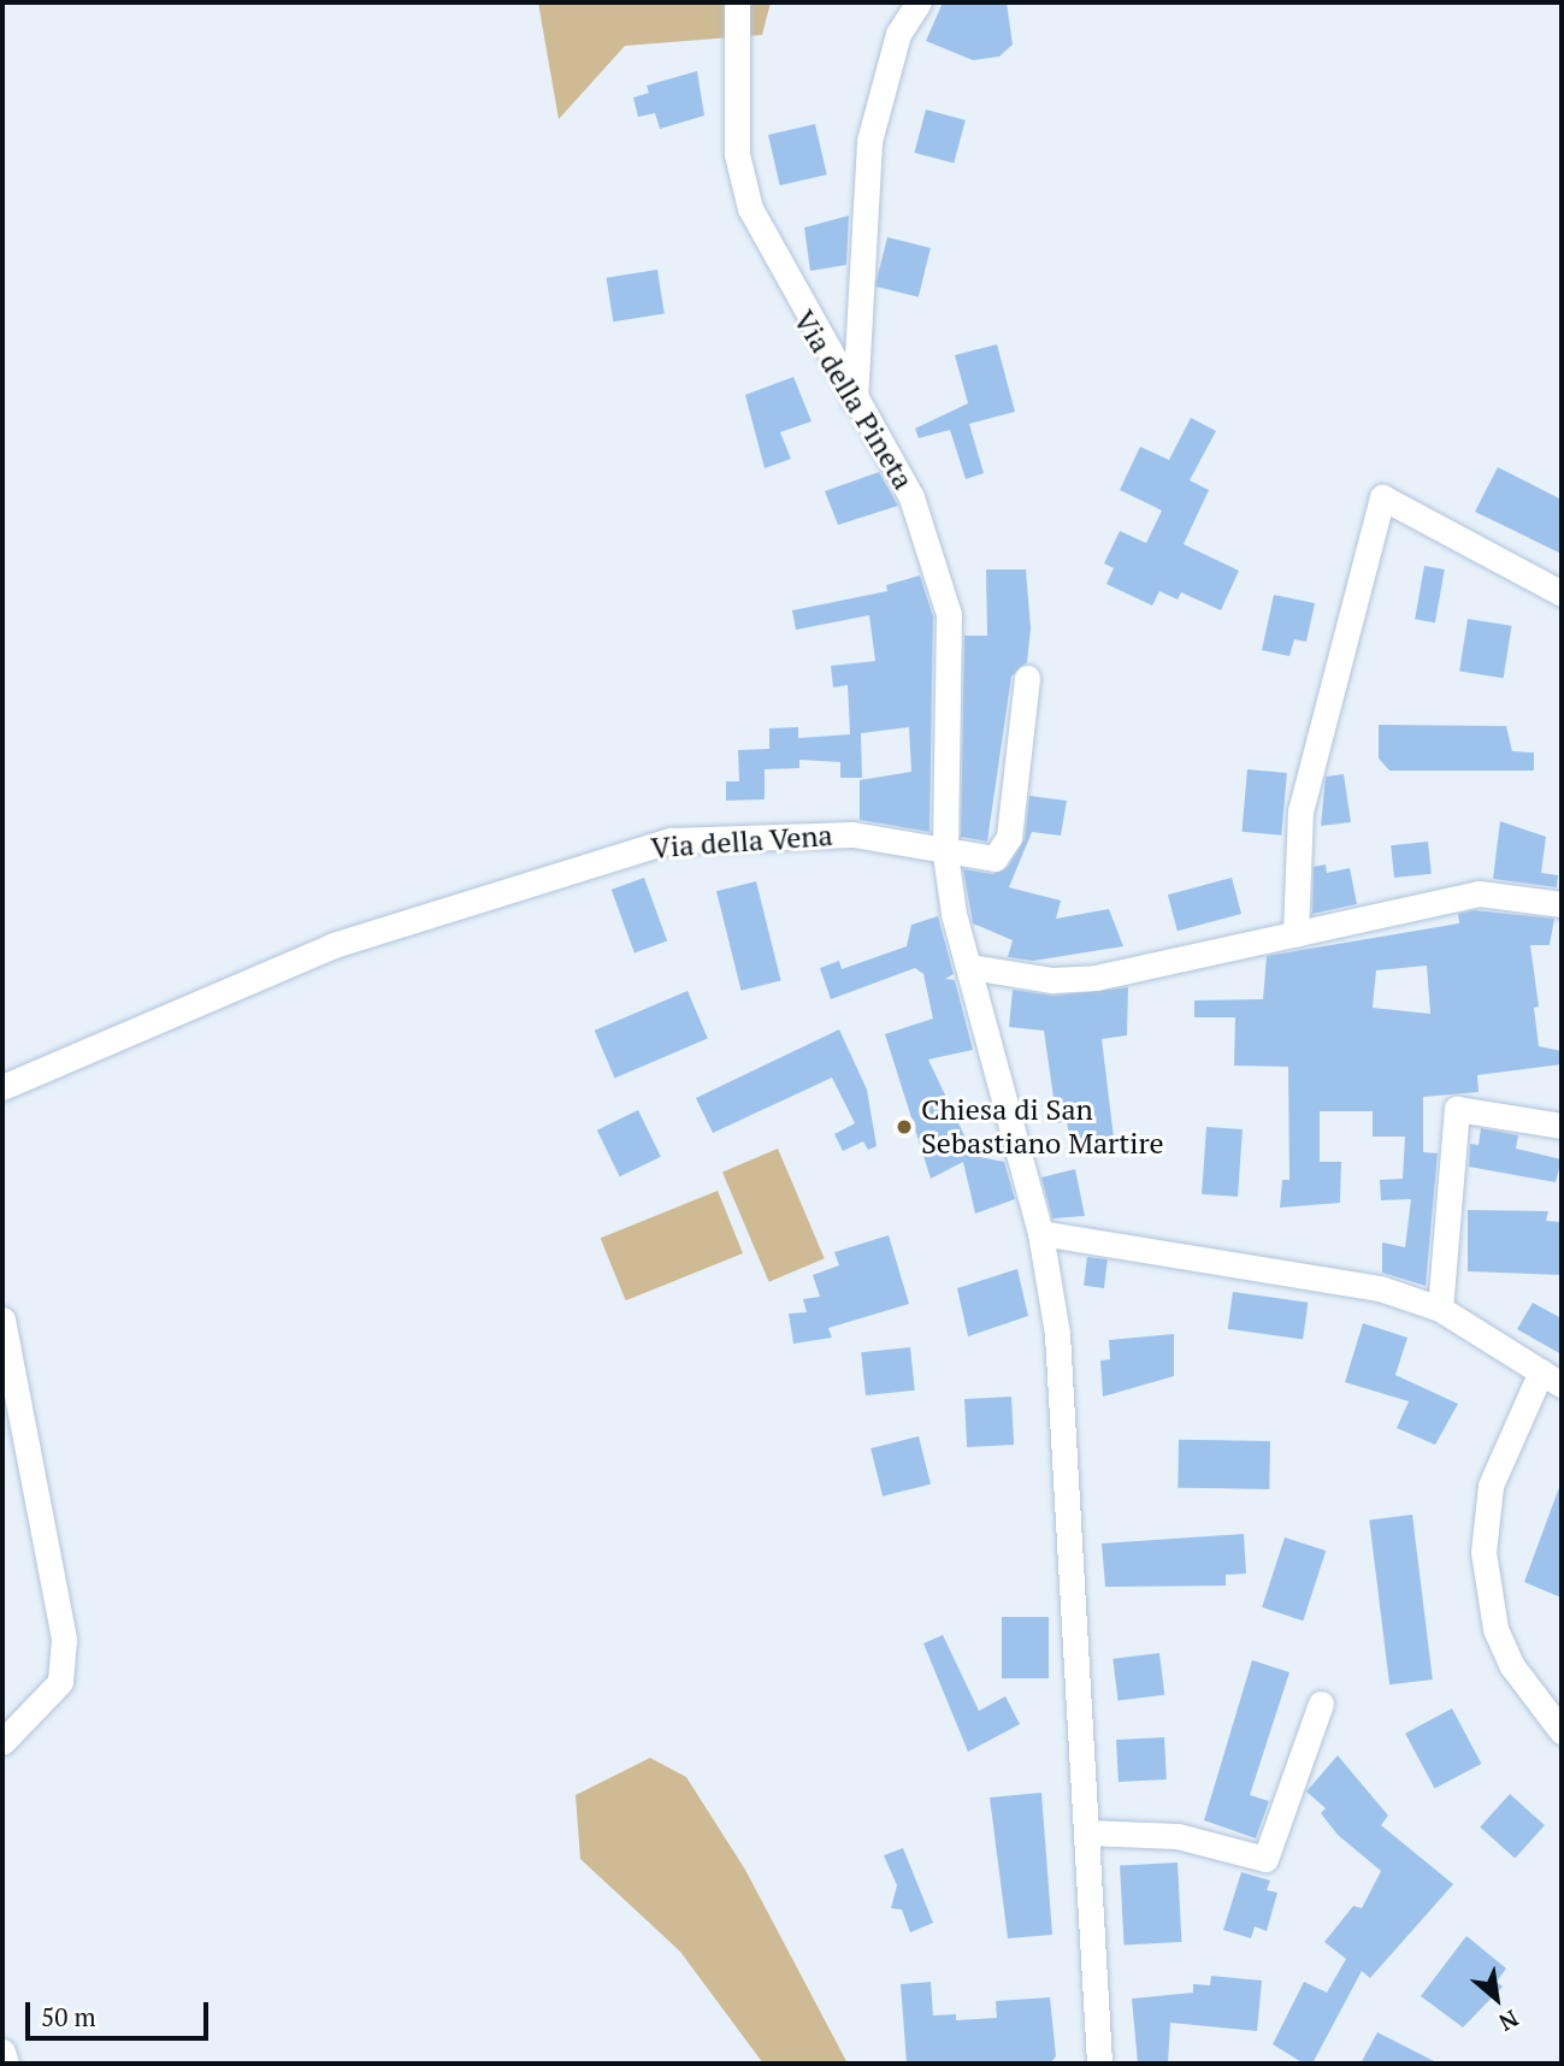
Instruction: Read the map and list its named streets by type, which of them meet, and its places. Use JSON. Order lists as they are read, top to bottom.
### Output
{
  "streets": {
    "street": ["Via della Pineta", "Via della Vena"]
  },
  "crossings": [
    ["Via della Pineta", "Via della Vena"]
  ],
  "places": ["Chiesa di San Sebastiano Martire"],
  "scale_bar": "50 m",
  "north": "bottom right"
}
